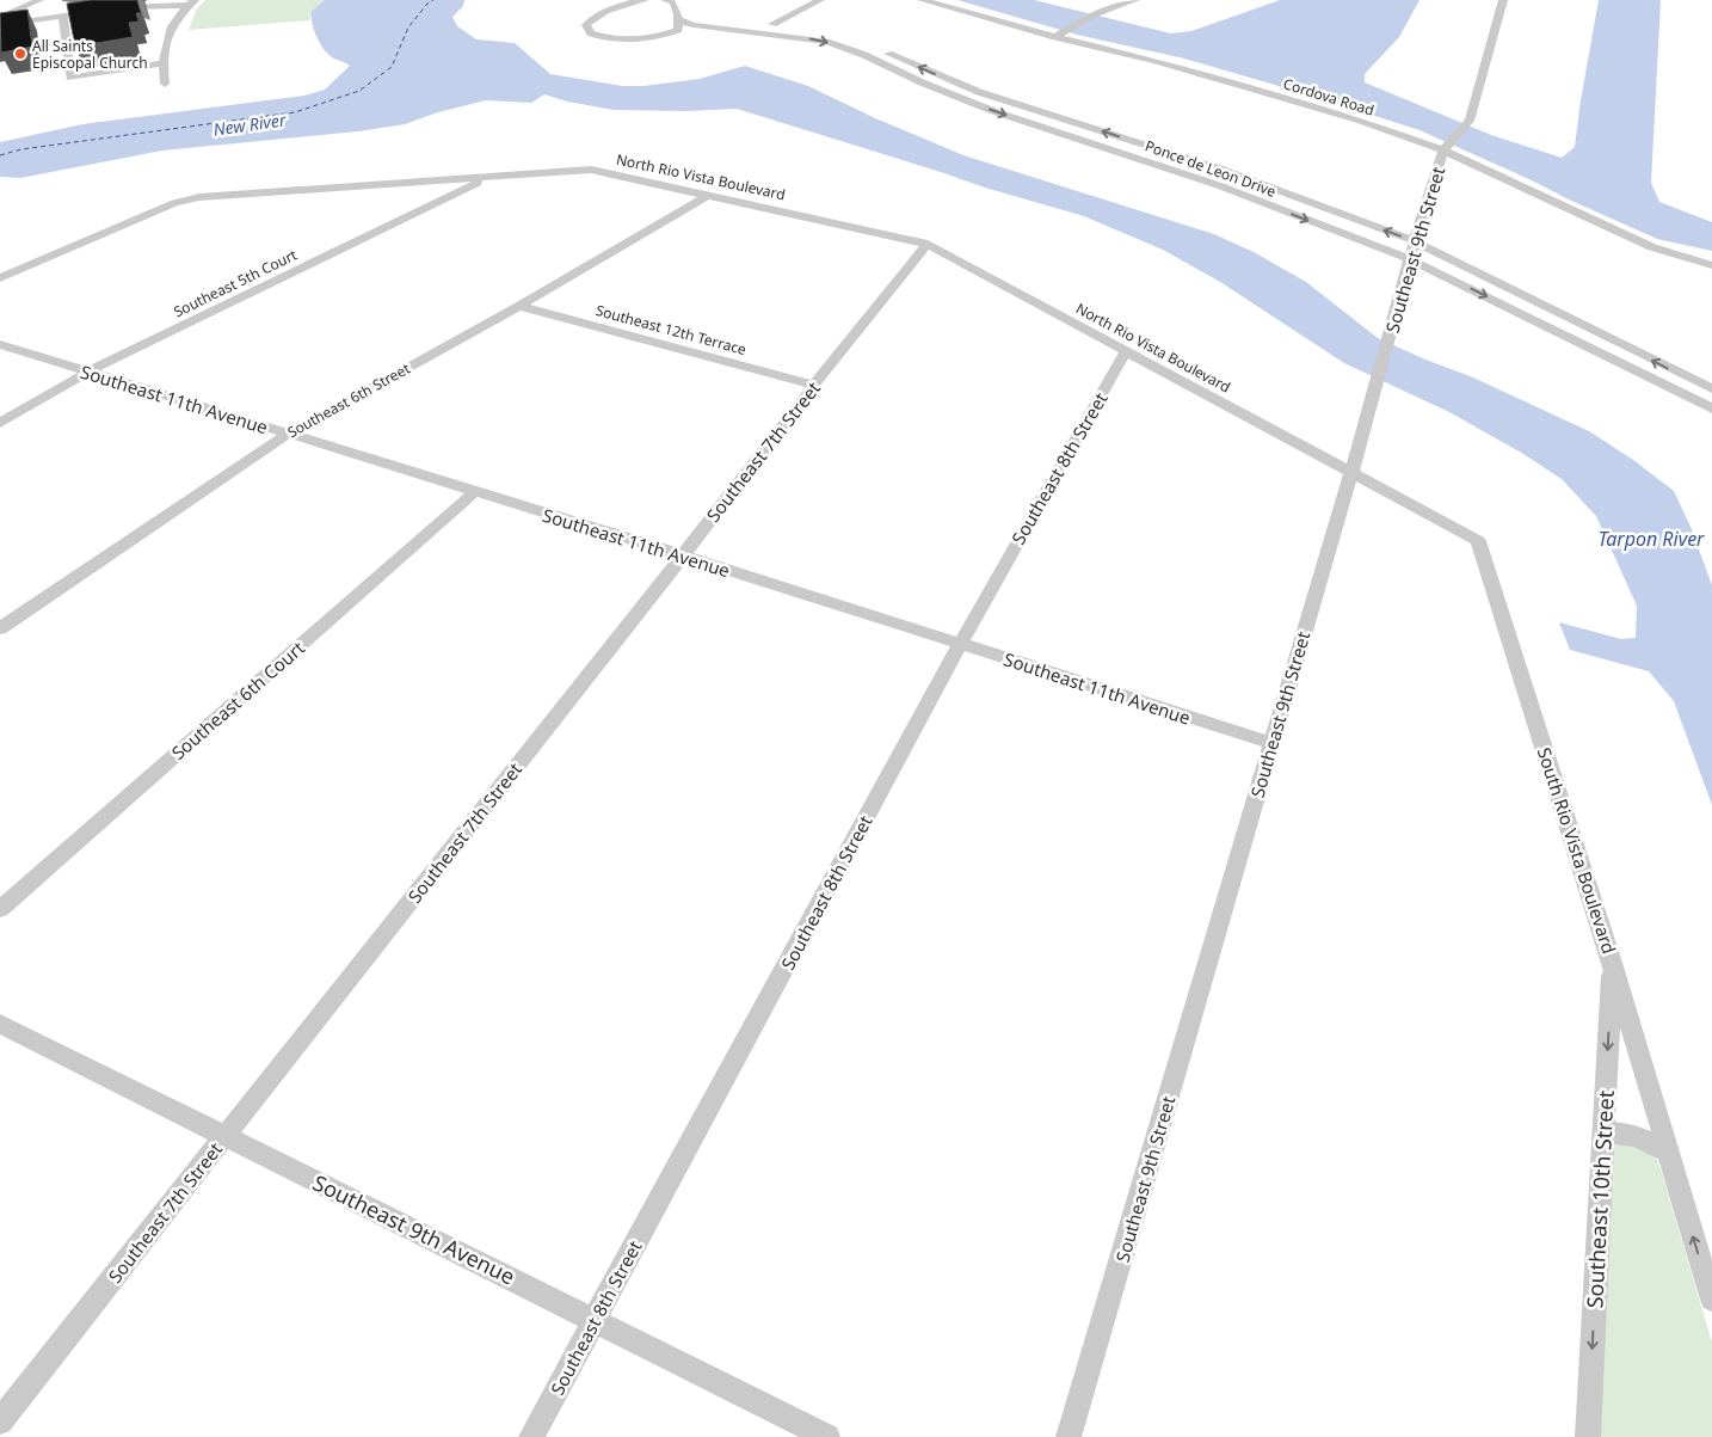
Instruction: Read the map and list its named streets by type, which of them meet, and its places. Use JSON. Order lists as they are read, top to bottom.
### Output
{
  "streets": {
    "street": [
      "Cordova Road",
      "Ponce de Leon Drive",
      "North Rio Vista Boulevard",
      "Southeast 9th Street",
      "Southeast 5th Court",
      "Southeast 12th Terrace",
      "Southeast 11th Avenue",
      "Southeast 6th Street",
      "Southeast 7th Street",
      "Southeast 8th Street",
      "Southeast 6th Court",
      "South Rio Vista Boulevard",
      "Southeast 10th Street",
      "Southeast 9th Avenue"
    ]
  },
  "crossings": [
    ["Cordova Road", "Southeast 9th Street"],
    ["Ponce de Leon Drive", "Southeast 9th Street"],
    ["North Rio Vista Boulevard", "Southeast 9th Street"],
    ["North Rio Vista Boulevard", "Southeast 5th Court"],
    ["North Rio Vista Boulevard", "Southeast 6th Street"],
    ["North Rio Vista Boulevard", "Southeast 7th Street"],
    ["North Rio Vista Boulevard", "Southeast 8th Street"],
    ["North Rio Vista Boulevard", "South Rio Vista Boulevard"],
    ["Southeast 9th Street", "Southeast 11th Avenue"],
    ["Southeast 9th Street", "South Rio Vista Boulevard"],
    ["Southeast 5th Court", "Southeast 11th Avenue"],
    ["Southeast 12th Terrace", "Southeast 6th Street"],
    ["Southeast 12th Terrace", "Southeast 7th Street"],
    ["Southeast 11th Avenue", "Southeast 6th Street"],
    ["Southeast 11th Avenue", "Southeast 7th Street"],
    ["Southeast 11th Avenue", "Southeast 8th Street"],
    ["Southeast 11th Avenue", "Southeast 6th Court"],
    ["Southeast 7th Street", "Southeast 9th Avenue"],
    ["Southeast 8th Street", "Southeast 9th Avenue"],
    ["South Rio Vista Boulevard", "Southeast 10th Street"]
  ],
  "one_way": ["Southeast 10th Street"],
  "water": ["New River", "Tarpon River"],
  "places": ["All Saints Episcopal Church"]
}
